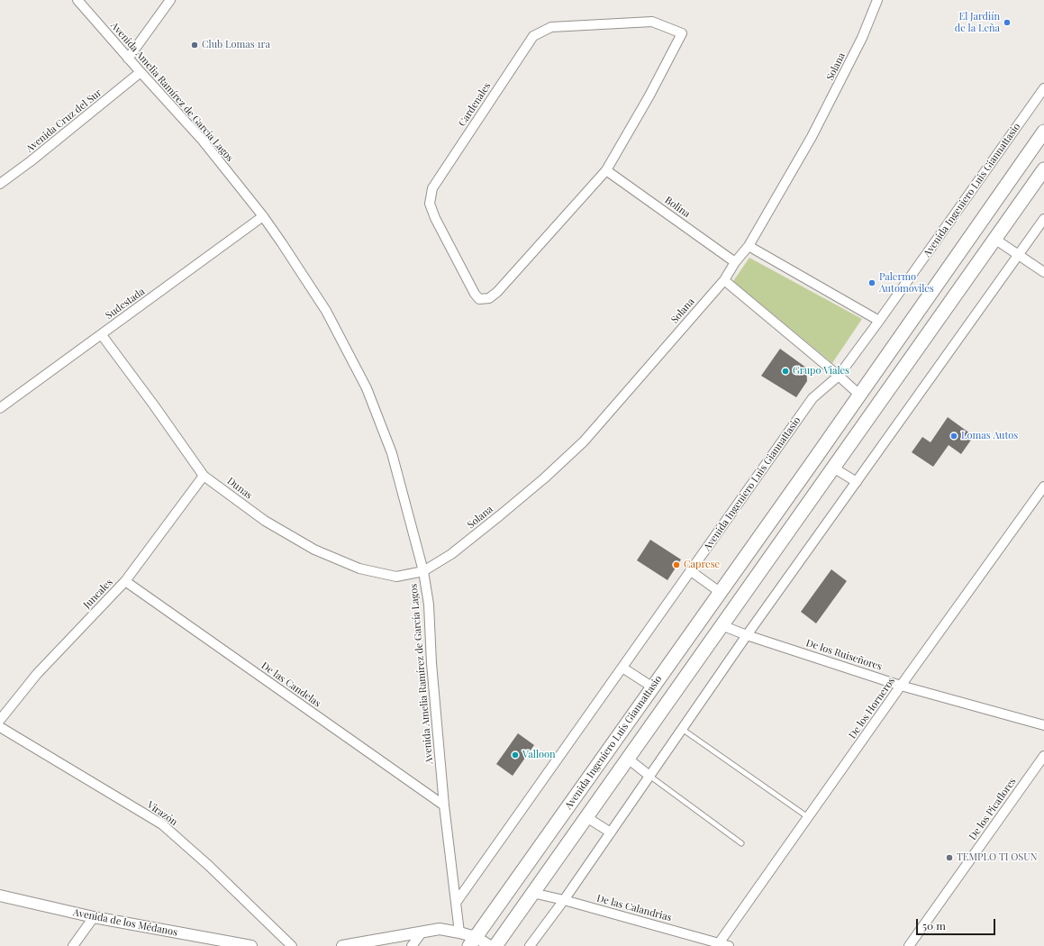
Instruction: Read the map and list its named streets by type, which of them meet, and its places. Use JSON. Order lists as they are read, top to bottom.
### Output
{
  "streets": {
    "main road": ["Avenida Ingeniero Luis Giannattasio"],
    "street": [
      "Solana",
      "Avenida Amelia Ramírez de García Lagos",
      "Cardenales",
      "Avenida Cruz del Sur",
      "Bolina",
      "Sudestada",
      "Dunas",
      "Juncales",
      "De los Ruiseñores",
      "De las Candelas",
      "De los Horneros",
      "De los Picaflores",
      "Virazón",
      "De las Calandrias",
      "Avenida de los Médanos"
    ]
  },
  "crossings": [
    ["Solana", "Avenida Amelia Ramírez de García Lagos"],
    ["Solana", "Bolina"],
    ["Solana", "Dunas"],
    ["Avenida Amelia Ramírez de García Lagos", "Avenida Cruz del Sur"],
    ["Avenida Amelia Ramírez de García Lagos", "Avenida Ingeniero Luis Giannattasio"],
    ["Avenida Amelia Ramírez de García Lagos", "Sudestada"],
    ["Avenida Amelia Ramírez de García Lagos", "Dunas"],
    ["Avenida Amelia Ramírez de García Lagos", "De las Candelas"],
    ["Cardenales", "Bolina"],
    ["Avenida Ingeniero Luis Giannattasio", "De los Ruiseñores"],
    ["Avenida Ingeniero Luis Giannattasio", "De las Calandrias"],
    ["Sudestada", "Dunas"],
    ["Dunas", "Juncales"],
    ["Juncales", "De las Candelas"],
    ["De los Ruiseñores", "De los Horneros"],
    ["De los Horneros", "De las Calandrias"]
  ],
  "places": [
    "El Jardiín de la Leña",
    "Club Lomas 1ra",
    "Palermo Automoviles",
    "Grupo Viales",
    "Lomas Autos",
    "Caprese",
    "Valloon",
    "TEMPLO TI OSUN"
  ],
  "scale_bar": "50 m"
}
